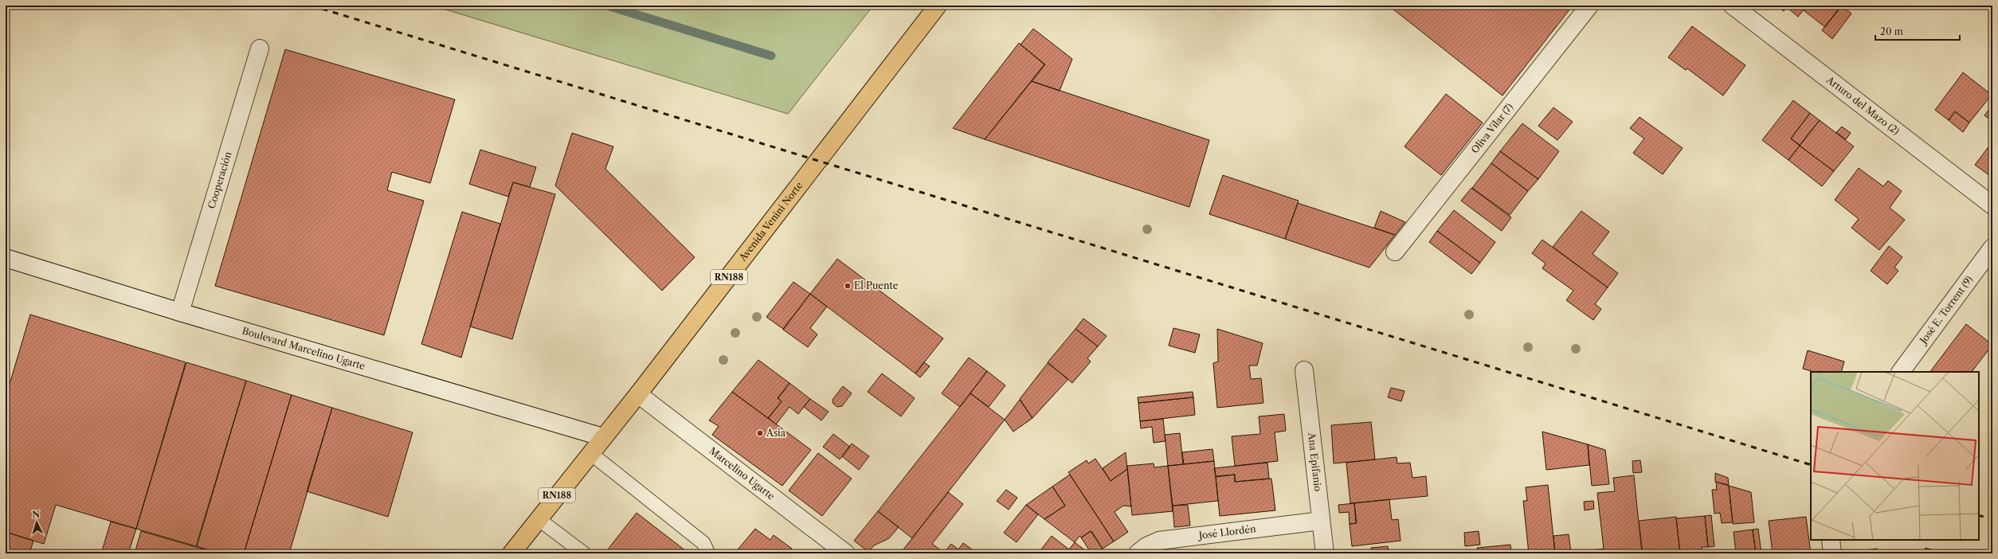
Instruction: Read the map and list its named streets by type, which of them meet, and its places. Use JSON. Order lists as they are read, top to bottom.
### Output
{
  "streets": {
    "highway": ["Avenida Venini Norte", "RN188"],
    "street": [
      "Arturo del Mazo (2)",
      "Oliva Vilar (7)",
      "Cooperación",
      "José E. Torrent (9)",
      "Boulevard Marcelino Ugarte",
      "Ana Epifanio",
      "Marcelino Ugarte",
      "José Llordén"
    ]
  },
  "crossings": [
    ["Cooperación", "Boulevard Marcelino Ugarte"],
    ["Avenida Venini Norte", "RN188"],
    ["Avenida Venini Norte", "Boulevard Marcelino Ugarte"],
    ["Avenida Venini Norte", "Marcelino Ugarte"],
    ["RN188", "Boulevard Marcelino Ugarte"],
    ["Ana Epifanio", "José Llordén"]
  ],
  "places": ["El Puente", "Asia"],
  "scale_bar": "20 m",
  "north": "top"
}
